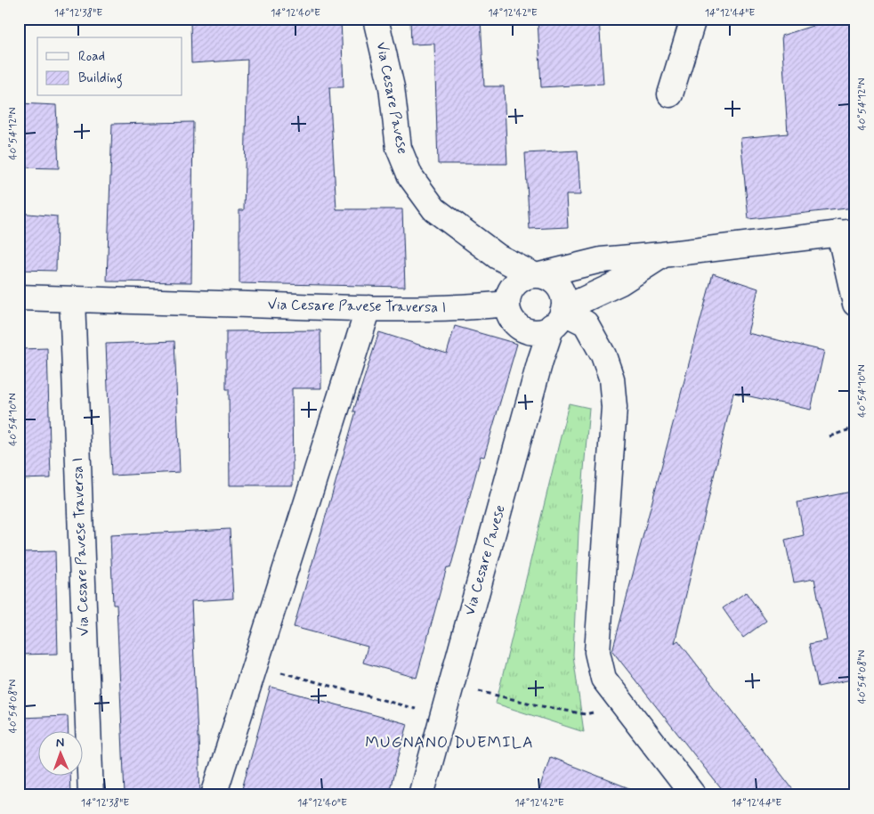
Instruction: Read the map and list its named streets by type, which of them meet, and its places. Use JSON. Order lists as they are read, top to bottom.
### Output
{
  "streets": {
    "street": ["Via Cesare Pavese", "Via Cesare Pavese Traversa I"]
  },
  "crossings": [
    ["Via Cesare Pavese", "Via Cesare Pavese Traversa I"]
  ],
  "districts": ["MUGNANO DUEMILA"],
  "legend": ["Road", "Building"],
  "north": "top",
  "coordinates": [
    "14°12'38\"E",
    "14°12'40\"E",
    "14°12'42\"E",
    "14°12'44\"E",
    "40°54'12\"N",
    "40°54'10\"N",
    "40°54'08\"N"
  ]
}
